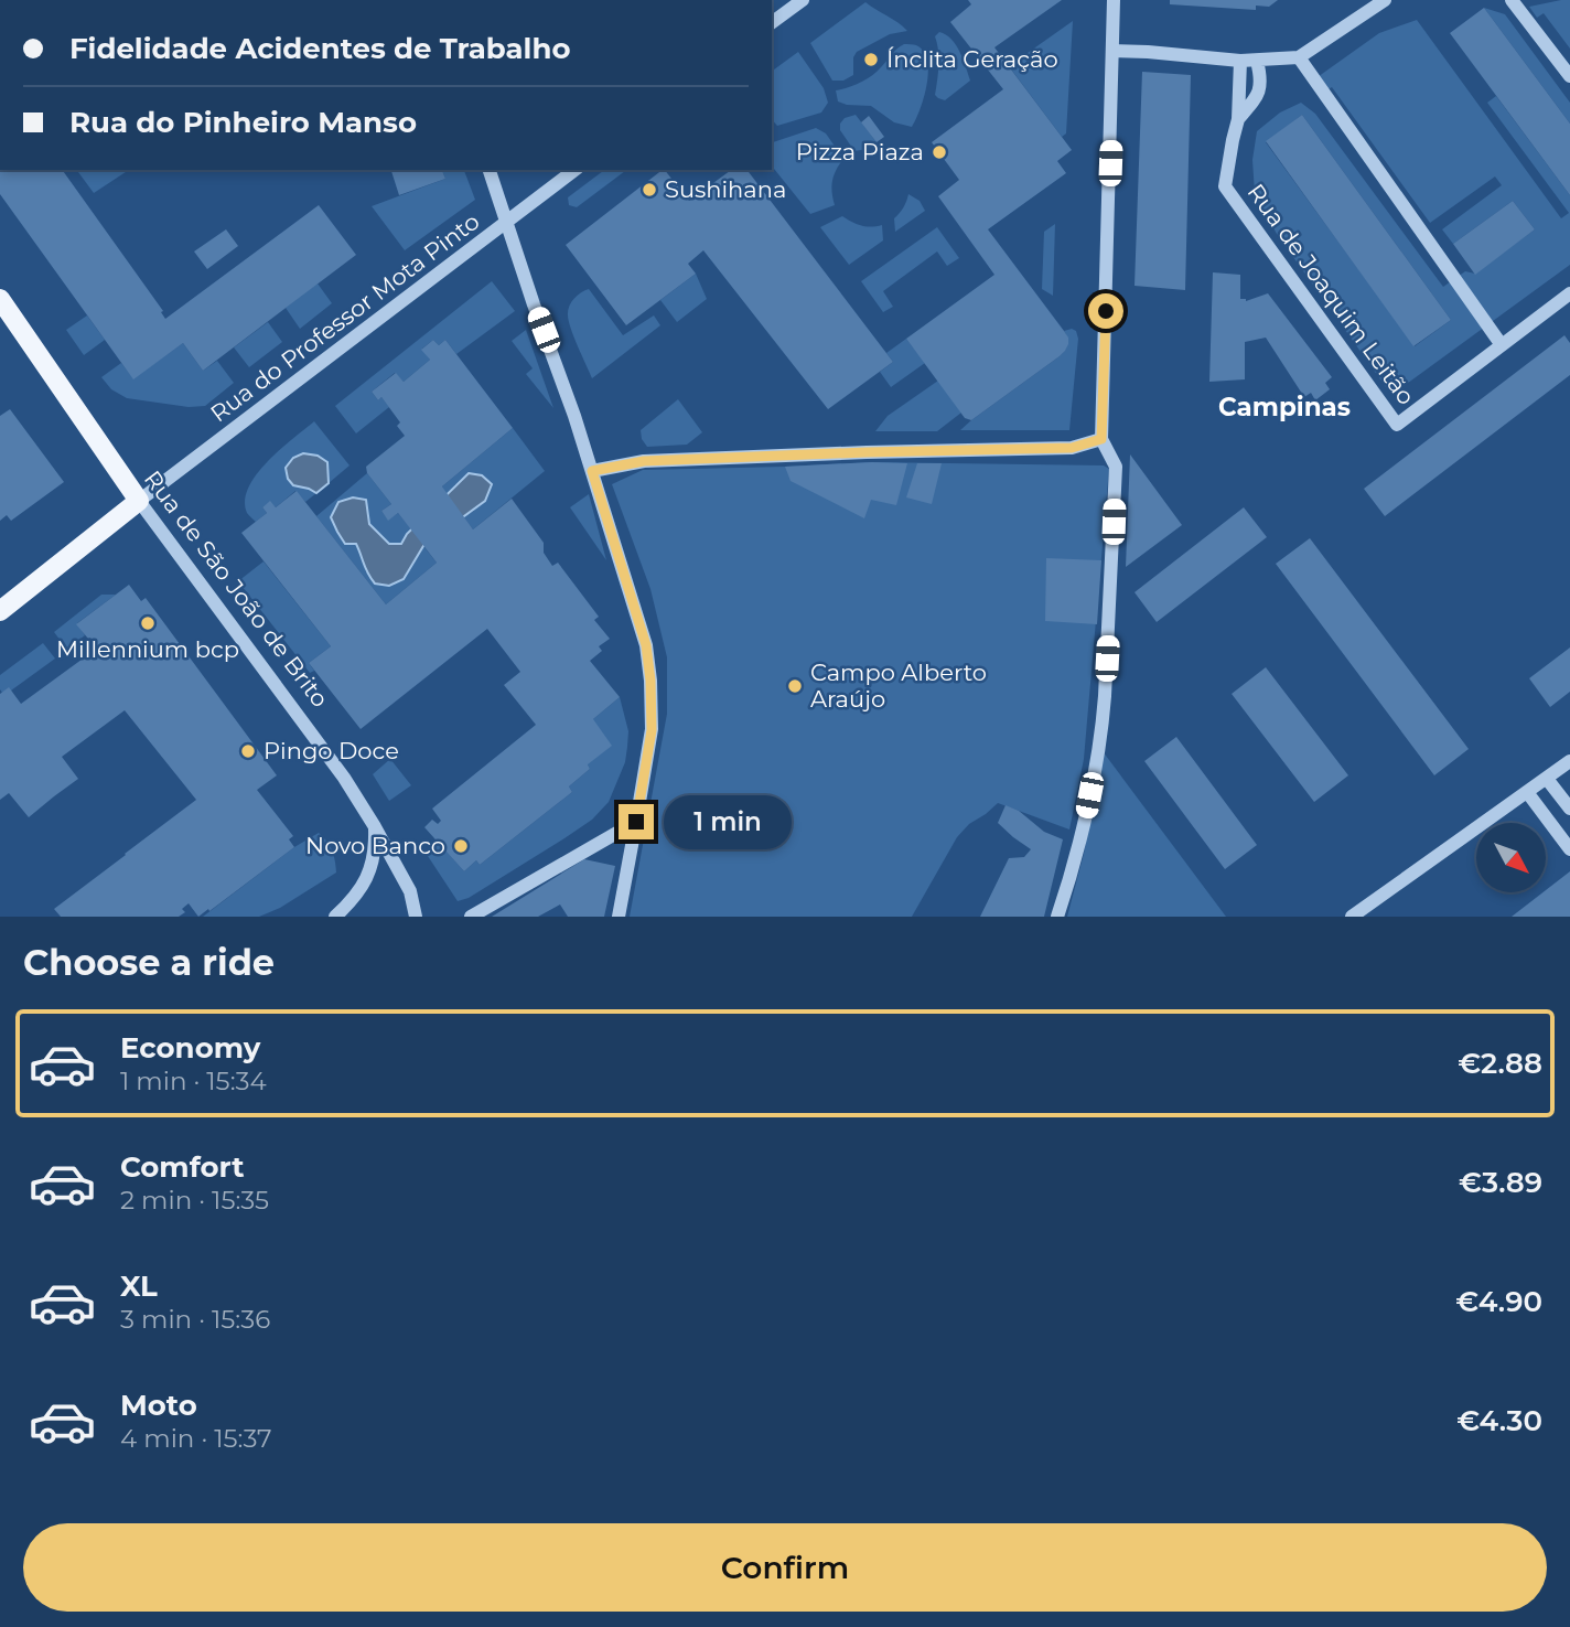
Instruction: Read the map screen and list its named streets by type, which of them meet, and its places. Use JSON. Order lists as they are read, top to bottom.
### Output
{
  "streets": {
    "main road": ["Rua de São João de Brito"],
    "street": ["Rua de Joaquim Leitão", "Rua do Professor Mota Pinto"]
  },
  "crossings": [
    ["Rua do Professor Mota Pinto", "Rua de São João de Brito"]
  ],
  "districts": ["Campinas"],
  "places": [
    "Ínclita Geração",
    "Pizza Piaza",
    "Sushihana",
    "Millennium bcp",
    "Campo Alberto Araújo",
    "Pingo Doce",
    "Novo Banco"
  ],
  "north": "bottom right",
  "page": {
    "banner": ["Fidelidade Acidentes de Trabalho", "Rua do Pinheiro Manso"],
    "bubble": "1 min",
    "heading": "Choose a ride",
    "list": [
      {
        "name": "Economy",
        "note": "1 min · 15:34",
        "value": "€2.88"
      },
      {
        "name": "Comfort",
        "note": "2 min · 15:35",
        "value": "€3.89"
      },
      {
        "name": "XL",
        "note": "3 min · 15:36",
        "value": "€4.90"
      },
      {
        "name": "Moto",
        "note": "4 min · 15:37",
        "value": "€4.30"
      }
    ],
    "buttons": "Confirm"
  }
}
